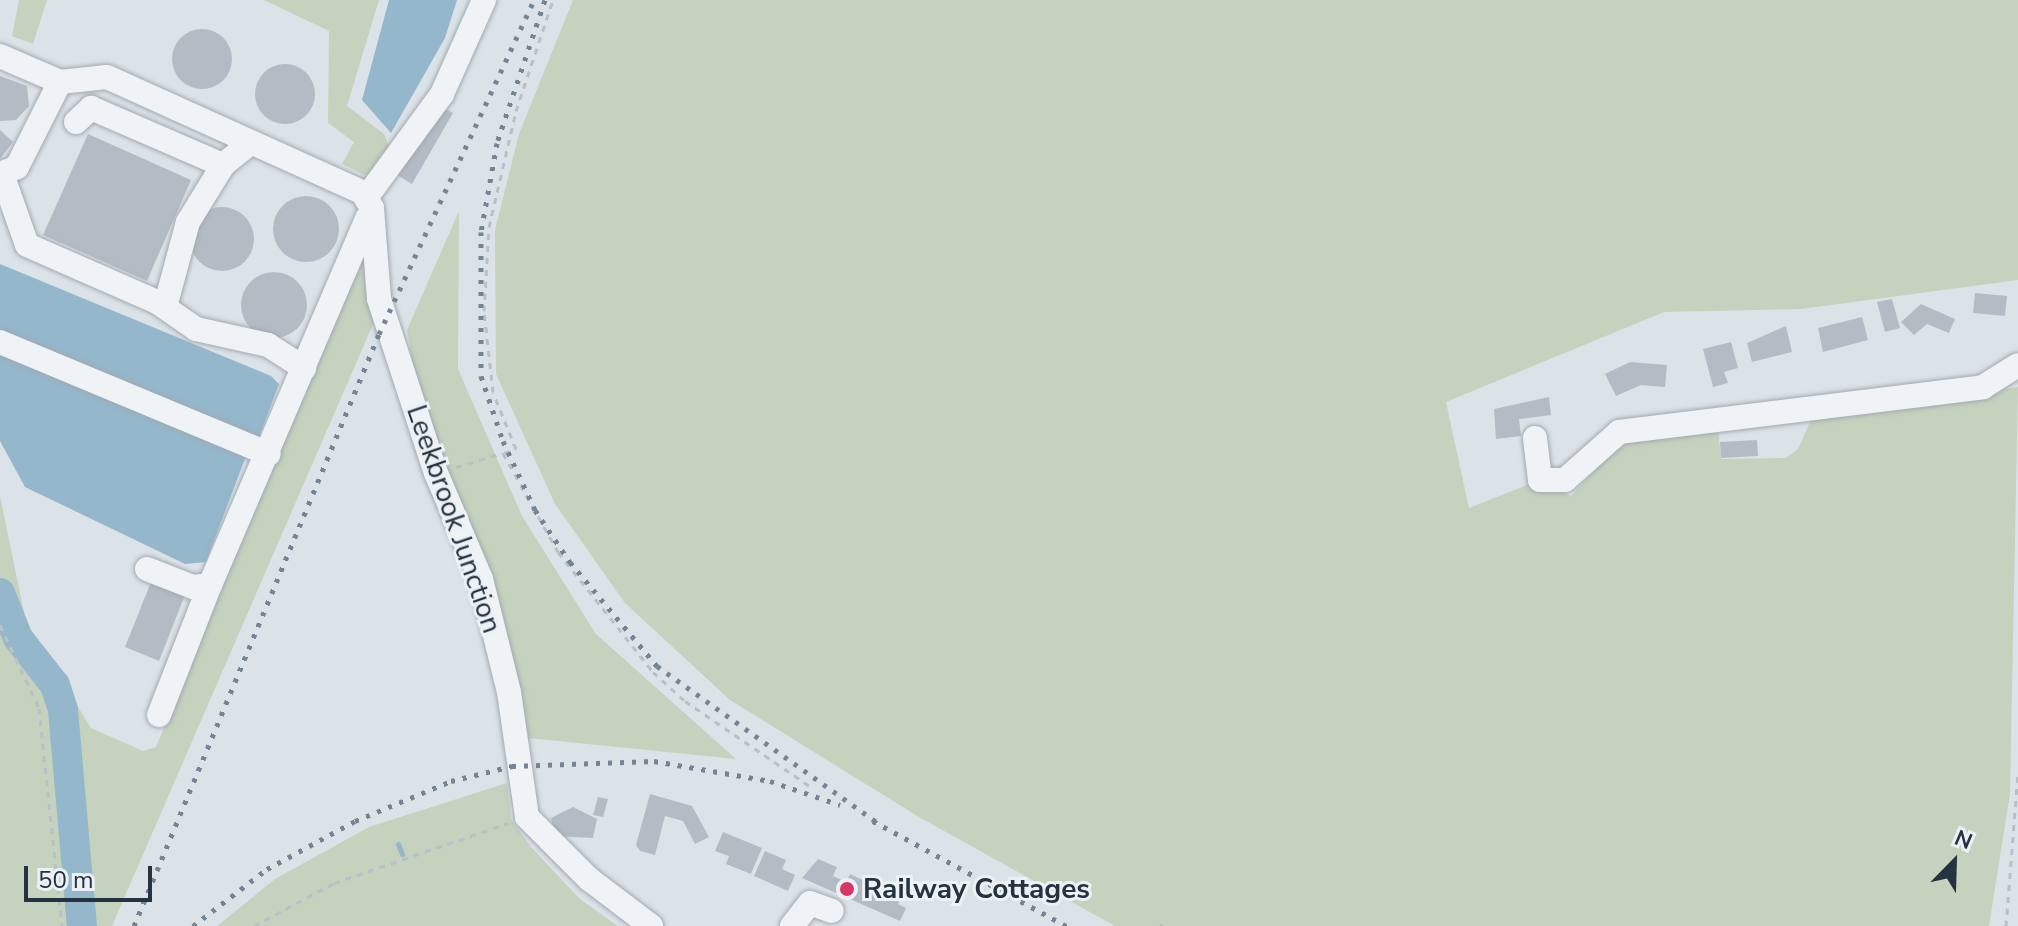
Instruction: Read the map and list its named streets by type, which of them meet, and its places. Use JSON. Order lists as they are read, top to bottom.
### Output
{
  "streets": {
    "street": ["Leekbrook Junction"]
  },
  "places": ["Railway Cottages"],
  "scale_bar": "50 m",
  "north": "top right"
}
